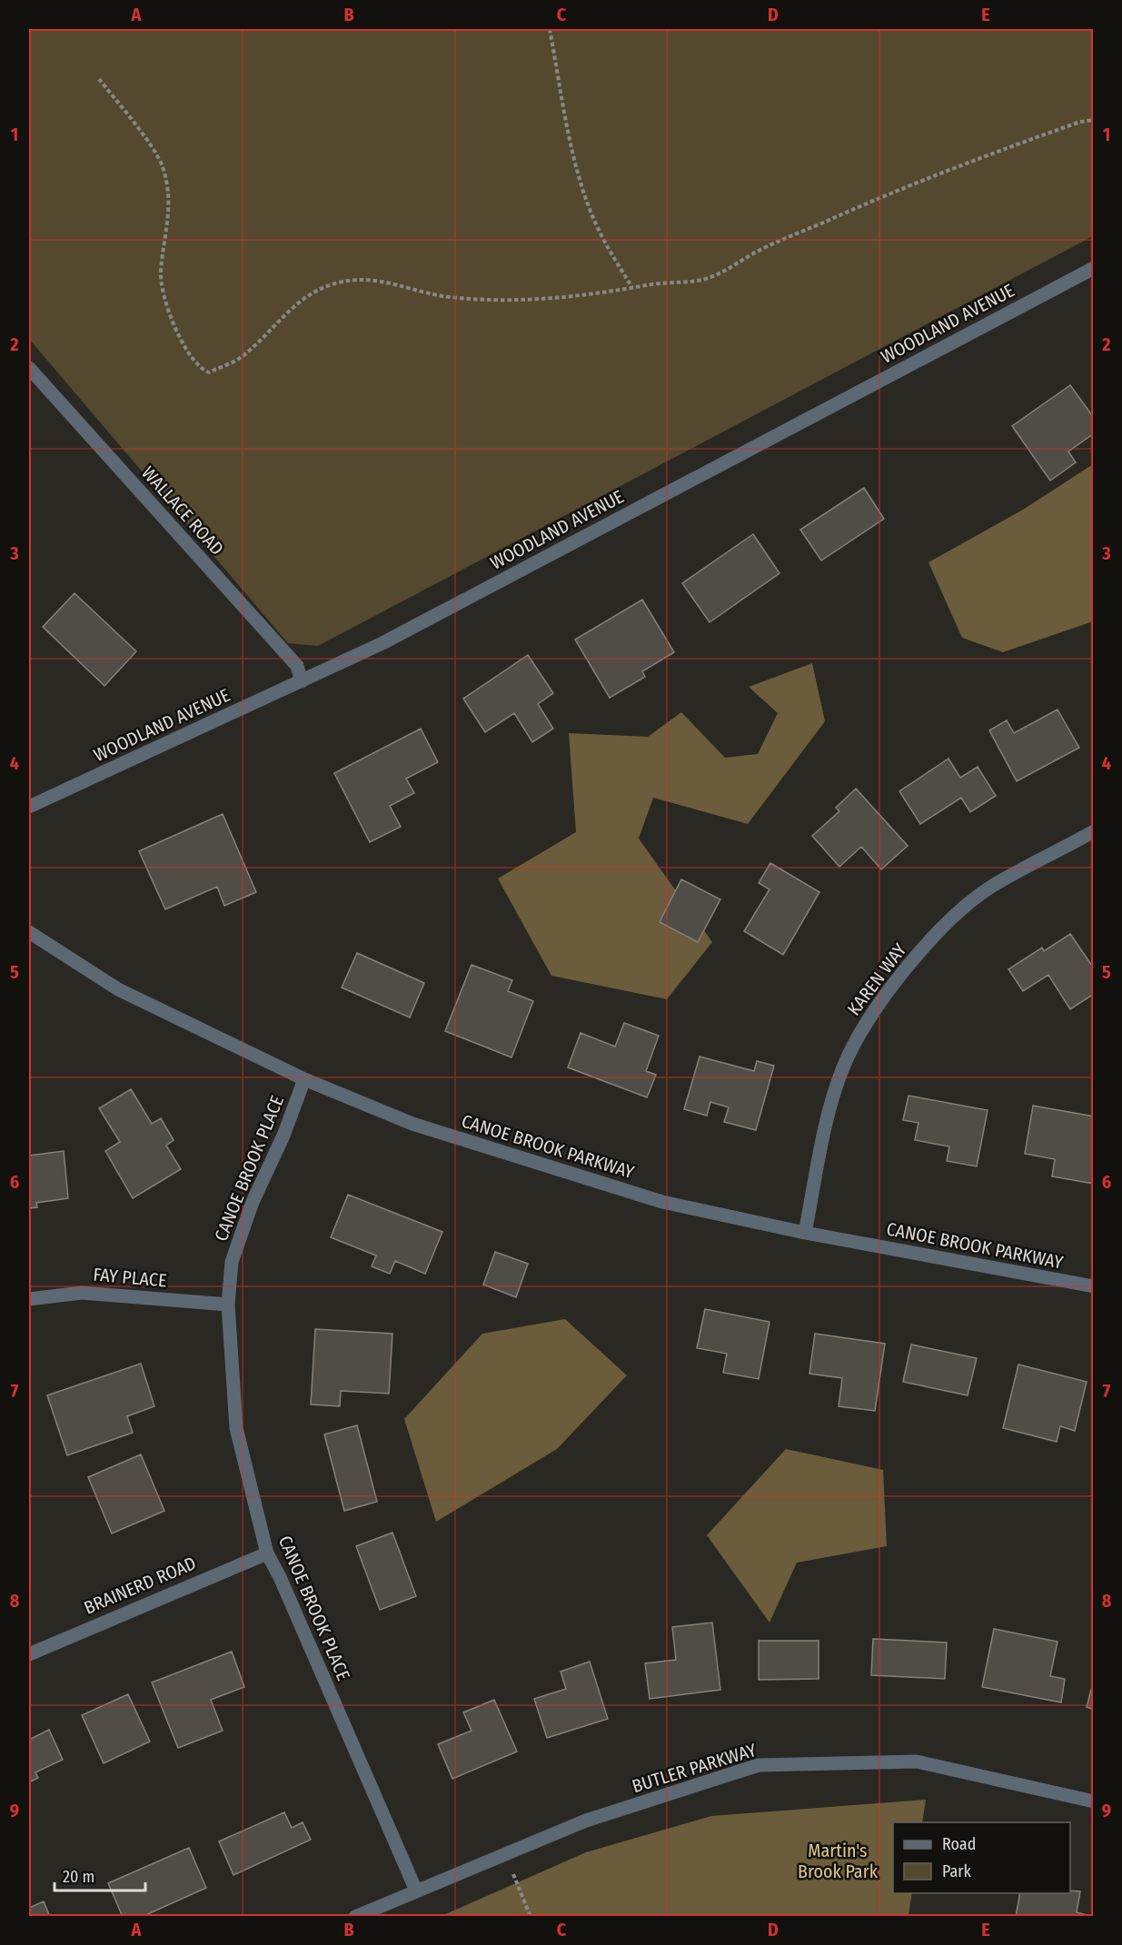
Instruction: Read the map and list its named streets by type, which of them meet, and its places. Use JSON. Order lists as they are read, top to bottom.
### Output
{
  "streets": {
    "street": [
      "WOODLAND AVENUE",
      "WALLACE ROAD",
      "KAREN WAY",
      "CANOE BROOK PARKWAY",
      "CANOE BROOK PLACE",
      "FAY PLACE",
      "BRAINERD ROAD",
      "BUTLER PARKWAY"
    ]
  },
  "crossings": [
    ["WOODLAND AVENUE", "WALLACE ROAD"],
    ["KAREN WAY", "CANOE BROOK PARKWAY"],
    ["CANOE BROOK PARKWAY", "CANOE BROOK PLACE"],
    ["CANOE BROOK PLACE", "FAY PLACE"],
    ["CANOE BROOK PLACE", "BRAINERD ROAD"],
    ["CANOE BROOK PLACE", "BUTLER PARKWAY"]
  ],
  "parks": ["Martin's Brook Park"],
  "legend": ["Road", "Park"],
  "scale_bar": "20 m",
  "grid": {
    "columns": [
      "A",
      "B",
      "C",
      "D",
      "E"
    ],
    "rows": [
      "1",
      "2",
      "3",
      "4",
      "5",
      "6",
      "7",
      "8",
      "9"
    ]
  }
}
